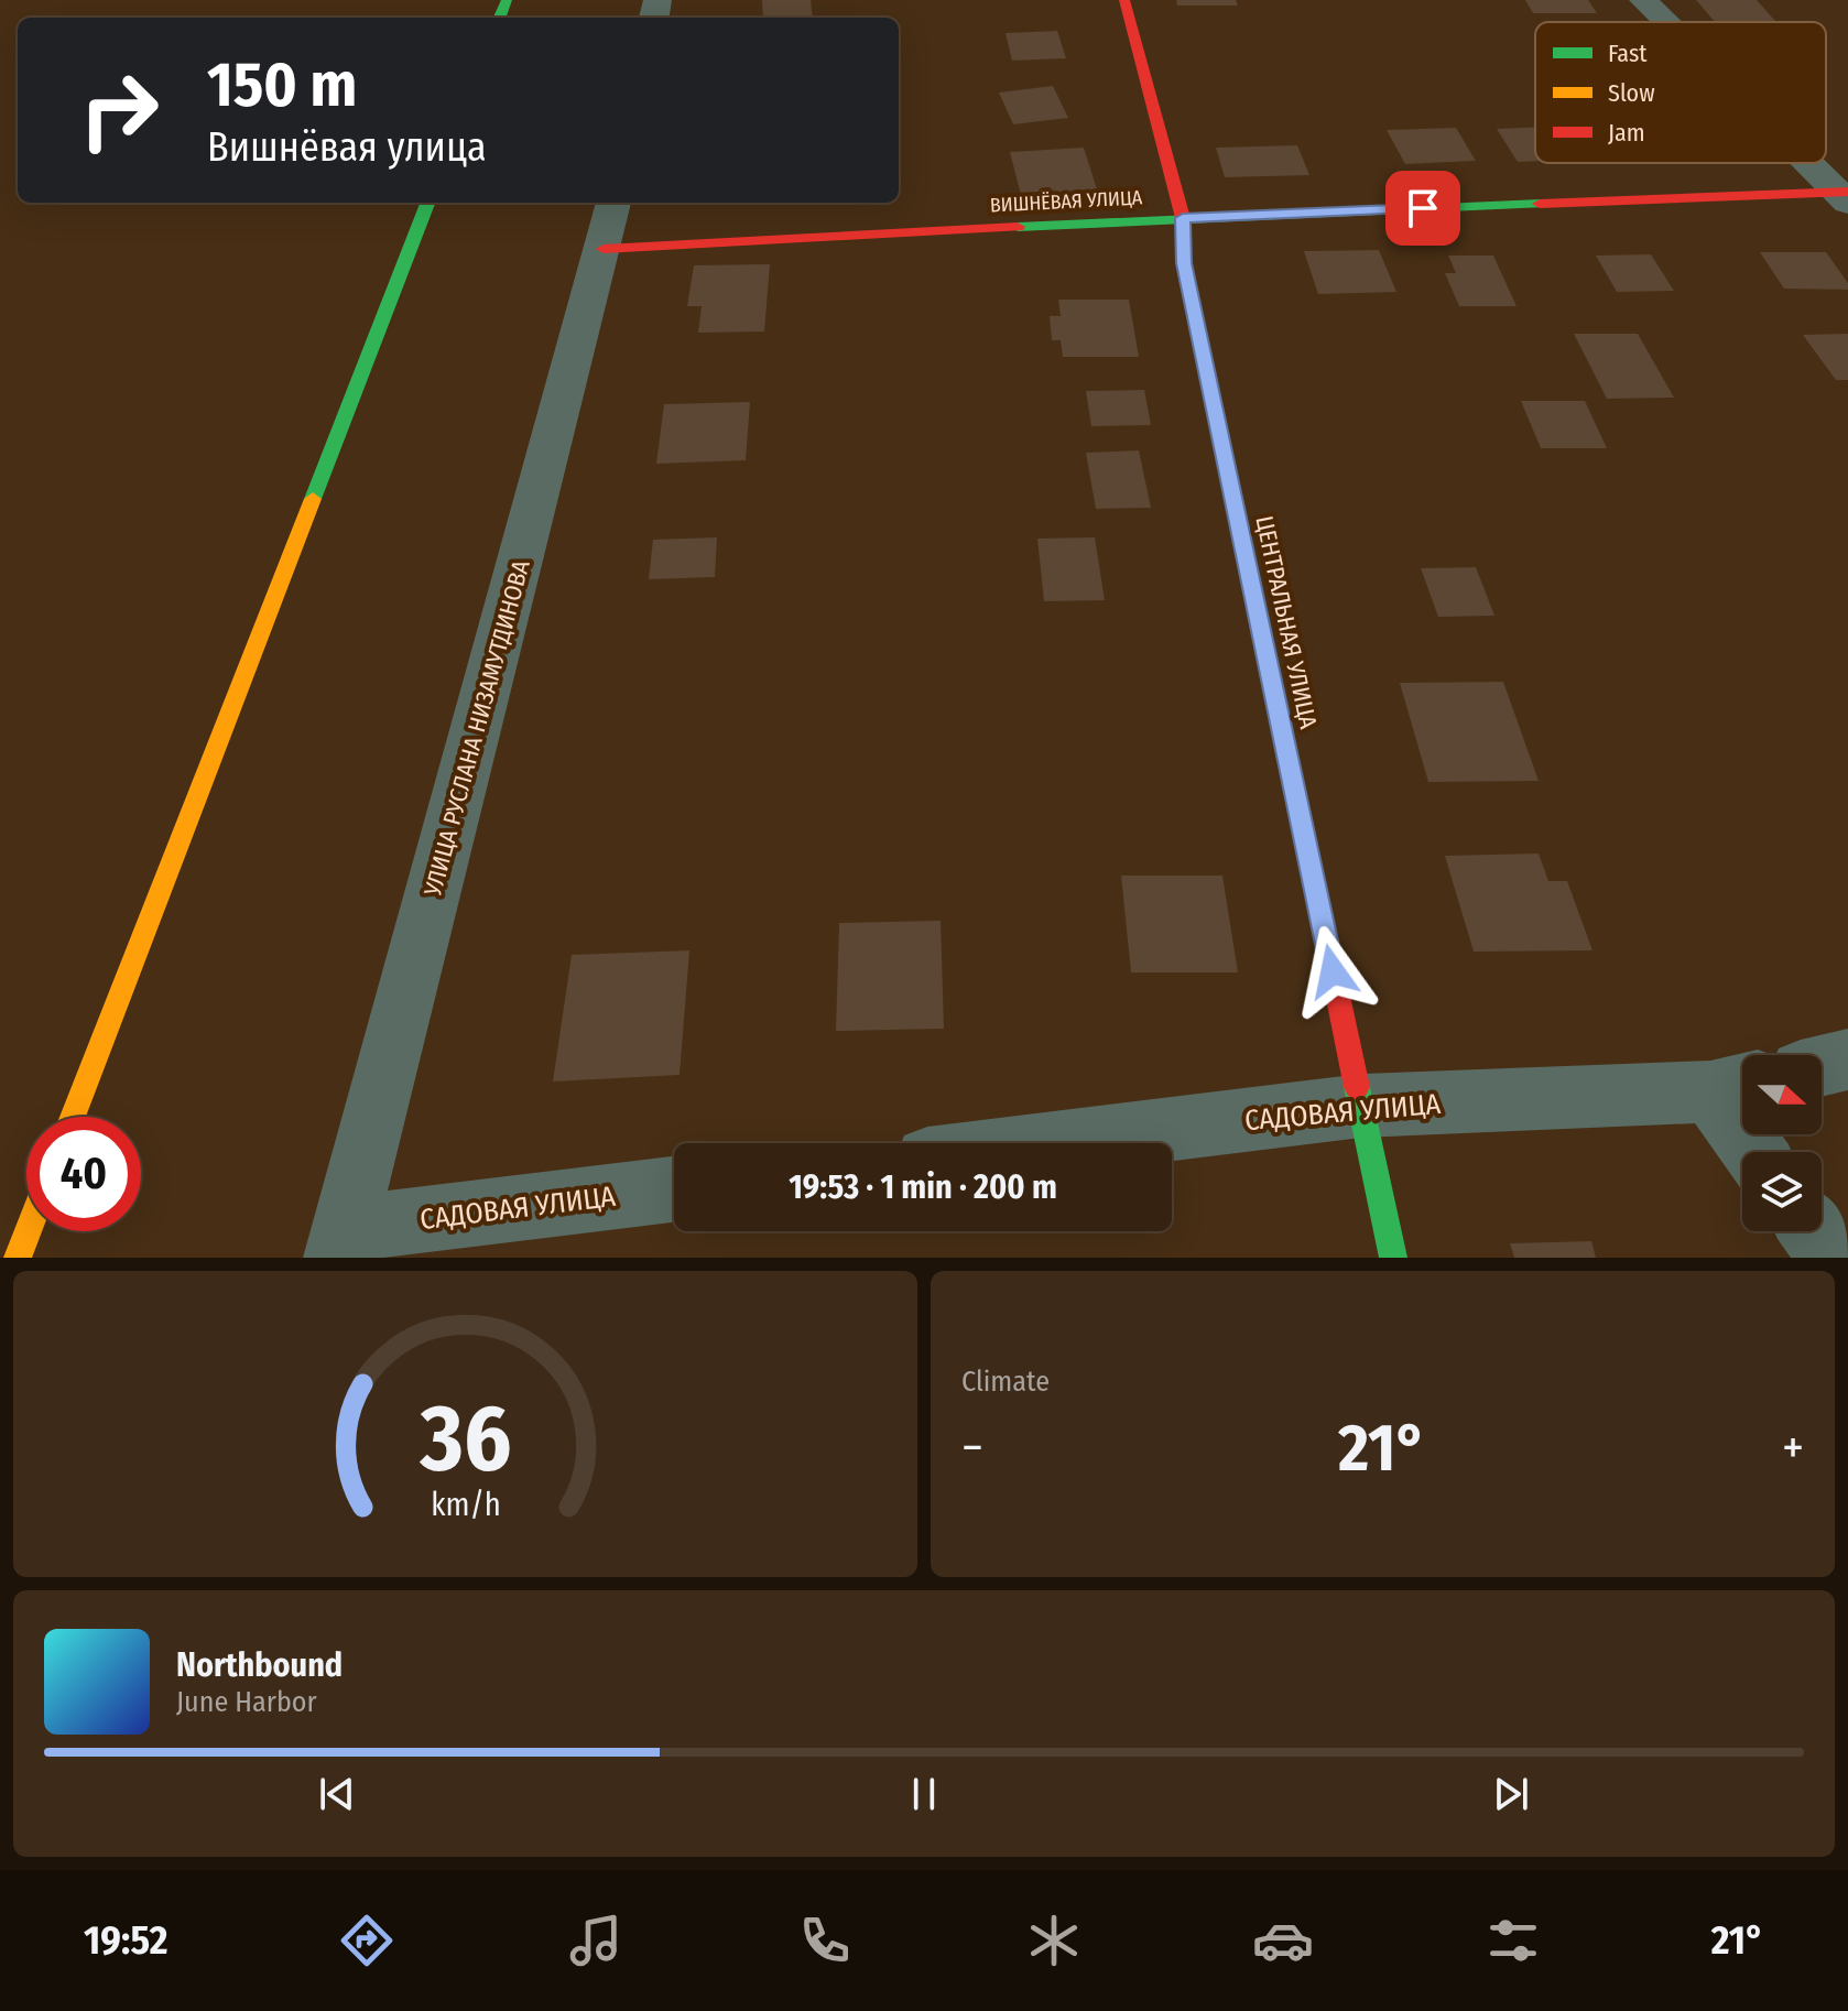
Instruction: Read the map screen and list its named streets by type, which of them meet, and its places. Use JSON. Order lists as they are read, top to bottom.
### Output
{
  "streets": {
    "street": [
      "ВИШНЁВАЯ УЛИЦА",
      "ЦЕНТРАЛЬНАЯ УЛИЦА",
      "УЛИЦА РУСЛАНА НИЗАМУТДИНОВА",
      "САДОВАЯ УЛИЦА"
    ]
  },
  "crossings": [
    ["ВИШНЁВАЯ УЛИЦА", "ЦЕНТРАЛЬНАЯ УЛИЦА"],
    ["ВИШНЁВАЯ УЛИЦА", "УЛИЦА РУСЛАНА НИЗАМУТДИНОВА"],
    ["ЦЕНТРАЛЬНАЯ УЛИЦА", "САДОВАЯ УЛИЦА"],
    ["УЛИЦА РУСЛАНА НИЗАМУТДИНОВА", "САДОВАЯ УЛИЦА"]
  ],
  "legend": ["Fast", "Slow", "Jam"],
  "north": "right",
  "page": {
    "turn": ["150 m", "Вишнёвая улица"],
    "limit": "40",
    "trip": "19:53 · 1 min · 200 m",
    "tile": "Climate",
    "heat": ["−", "21°", "+"],
    "song": ["Northbound", "June Harbor"],
    "tabs": ["19:52", "21°"],
    "gauge": ["36", "km/h"]
  }
}
